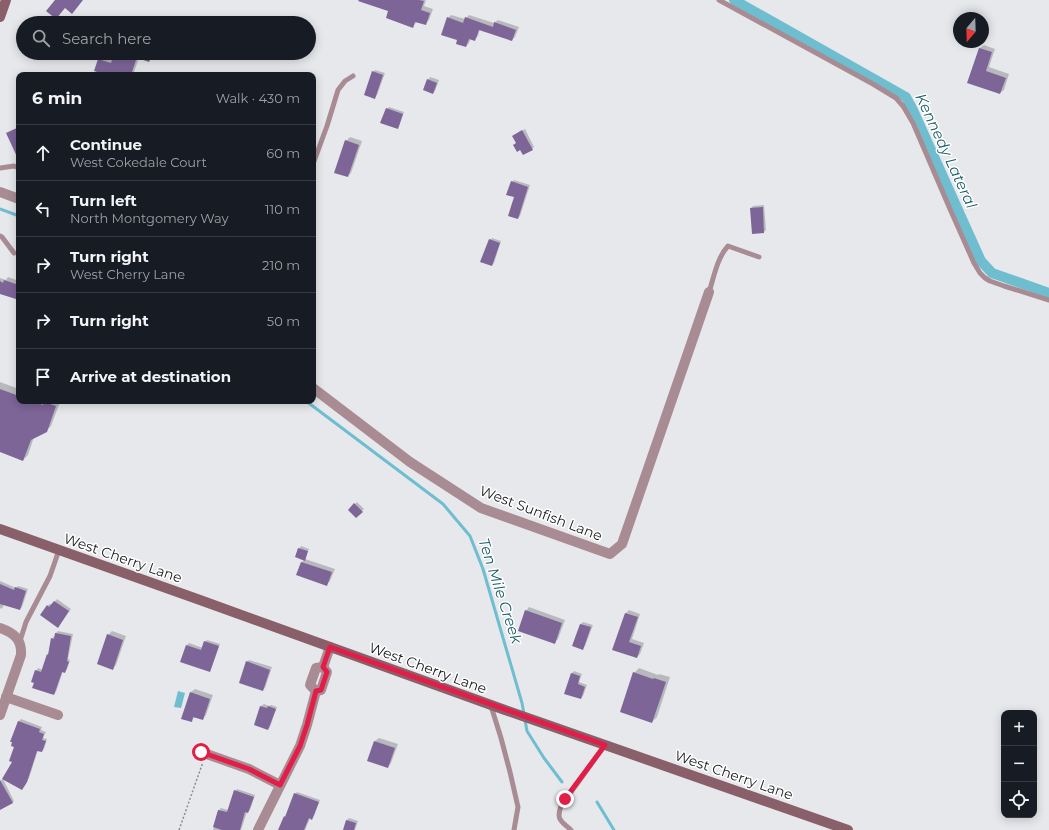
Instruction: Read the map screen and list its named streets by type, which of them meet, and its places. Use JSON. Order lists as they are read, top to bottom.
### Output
{
  "streets": {
    "main road": ["West Cherry Lane"],
    "street": ["West Sunfish Lane"]
  },
  "water": ["Kennedy Lateral", "Ten Mile Creek"],
  "north": "bottom",
  "page": {
    "search": "Search here",
    "heading": ["6 min", "Walk · 430 m"],
    "list": [
      ["Continue", "West Cokedale Court", "60 m"],
      ["Turn left", "North Montgomery Way", "110 m"],
      ["Turn right", "West Cherry Lane", "210 m"],
      ["Turn right", "50 m"],
      "Arrive at destination"
    ],
    "map_buttons": ["+", "−"]
  }
}
